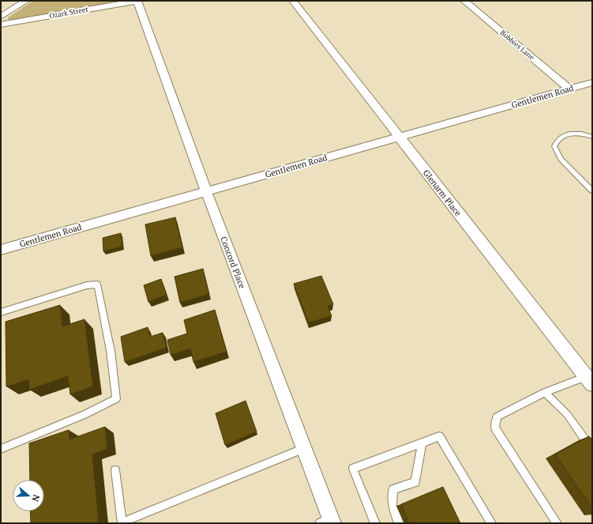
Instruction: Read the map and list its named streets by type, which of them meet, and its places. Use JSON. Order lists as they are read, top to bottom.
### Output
{
  "streets": {
    "street": [
      "Ozark Street",
      "Bobbies Lane",
      "Gentlemen Road",
      "Glenarm Place",
      "Concord Place"
    ]
  },
  "crossings": [
    ["Ozark Street", "Concord Place"],
    ["Bobbies Lane", "Gentlemen Road"],
    ["Gentlemen Road", "Glenarm Place"],
    ["Gentlemen Road", "Concord Place"]
  ],
  "north": "right"
}
